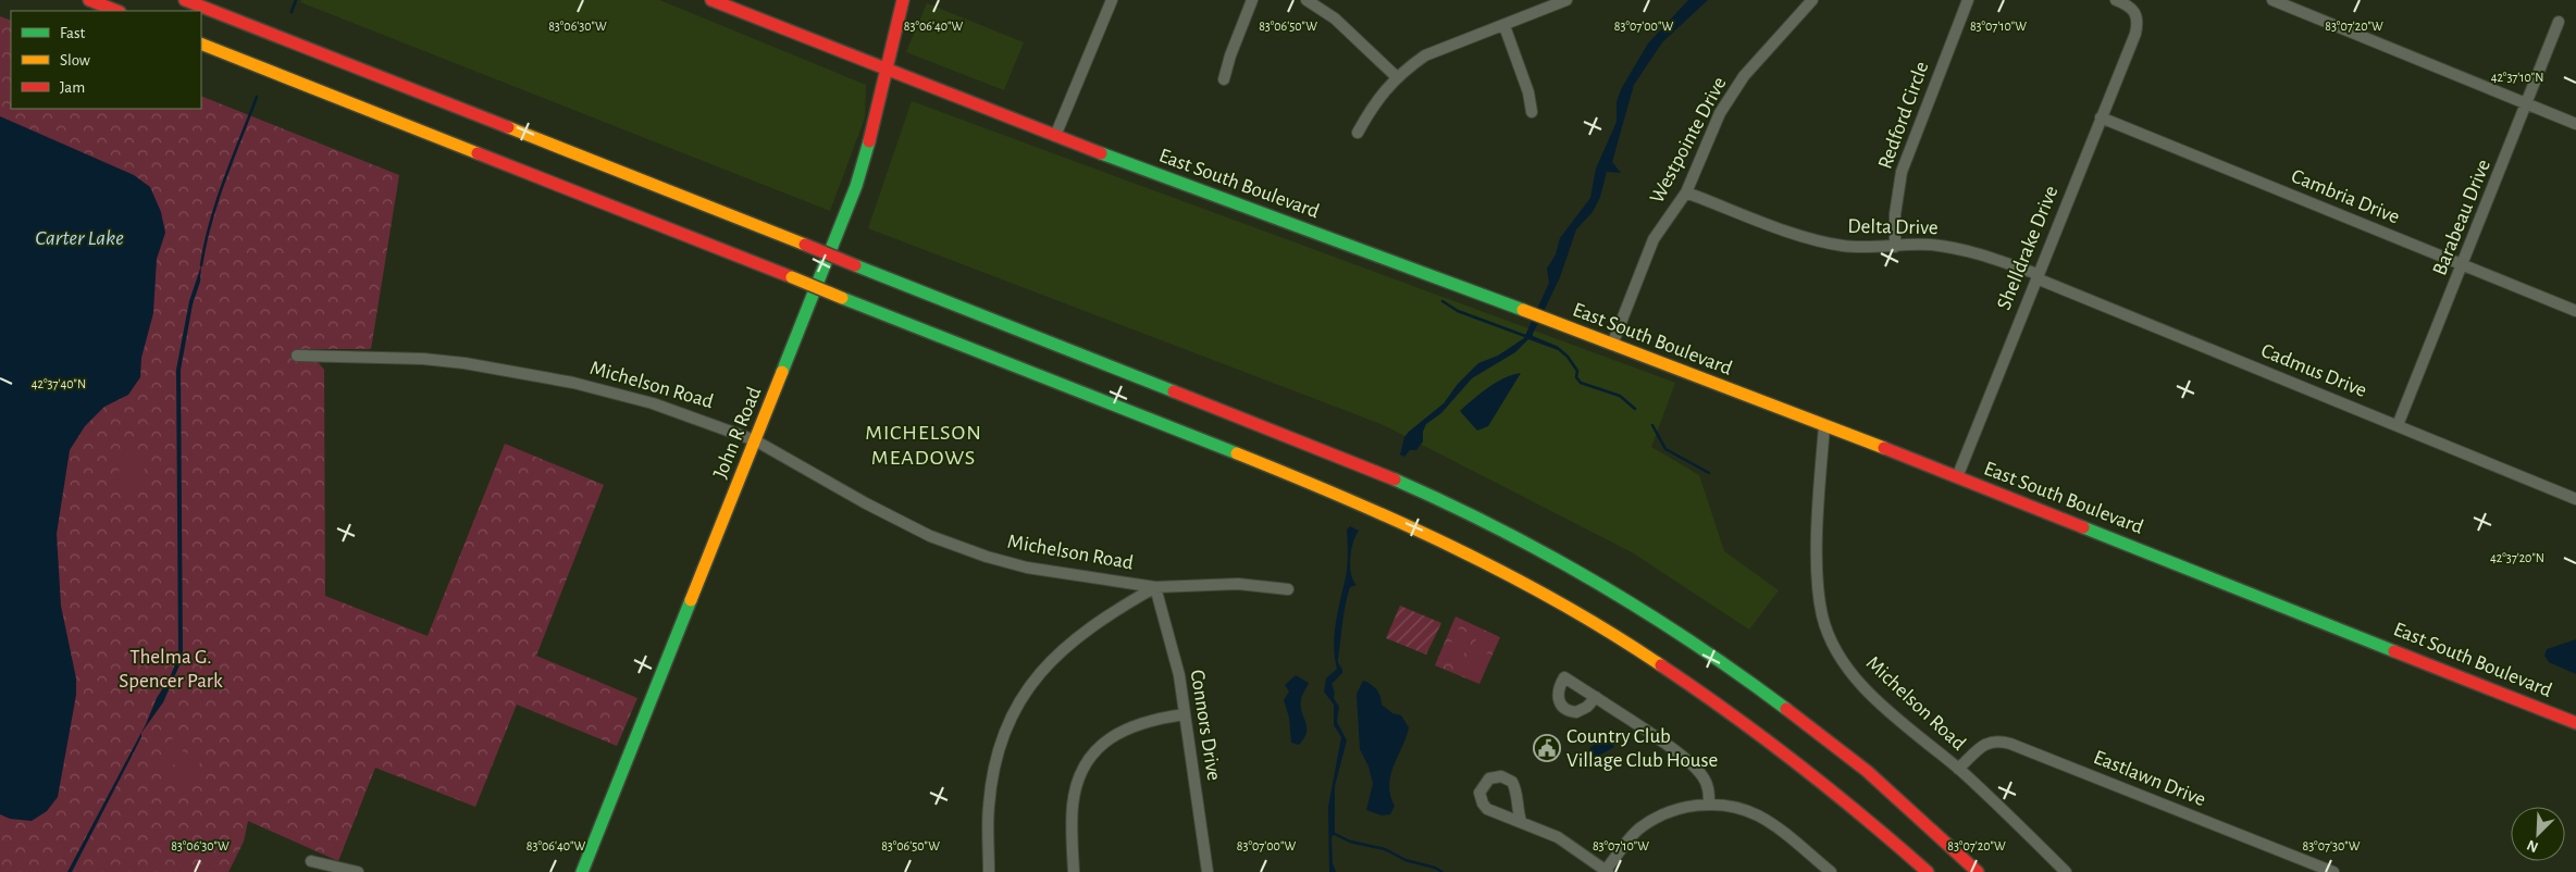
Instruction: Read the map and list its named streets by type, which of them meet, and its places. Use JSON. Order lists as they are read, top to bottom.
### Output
{
  "streets": {
    "main road": ["East South Boulevard", "John R Road"],
    "street": [
      "Redford Circle",
      "Westpointe Drive",
      "Cambria Drive",
      "Barabeau Drive",
      "Delta Drive",
      "Shelldrake Drive",
      "Cadmus Drive",
      "Michelson Road",
      "Connors Drive",
      "Eastlawn Drive"
    ]
  },
  "crossings": [
    ["Redford Circle", "Delta Drive"],
    ["Westpointe Drive", "East South Boulevard"],
    ["Westpointe Drive", "Delta Drive"],
    ["East South Boulevard", "Shelldrake Drive"],
    ["East South Boulevard", "Michelson Road"],
    ["East South Boulevard", "John R Road"],
    ["Cambria Drive", "Barabeau Drive"],
    ["Cambria Drive", "Shelldrake Drive"],
    ["Barabeau Drive", "Cadmus Drive"],
    ["Delta Drive", "Shelldrake Drive"],
    ["Delta Drive", "Cadmus Drive"],
    ["Shelldrake Drive", "Cadmus Drive"],
    ["Michelson Road", "John R Road"],
    ["Michelson Road", "Connors Drive"],
    ["Michelson Road", "Eastlawn Drive"]
  ],
  "districts": ["MICHELSON MEADOWS"],
  "water": ["Carter Lake"],
  "parks": ["Thelma G. Spencer Park"],
  "places": {
    "public building": ["Country Club Village Club House"]
  },
  "legend": ["Fast", "Slow", "Jam"],
  "north": "bottom left",
  "coordinates": [
    "83°06'30\"W",
    "83°06'40\"W",
    "83°06'50\"W",
    "83°07'00\"W",
    "83°07'10\"W",
    "83°07'20\"W",
    "42°37'10\"N",
    "42°37'40\"N",
    "42°37'20\"N",
    "83°07'30\"W"
  ]
}
